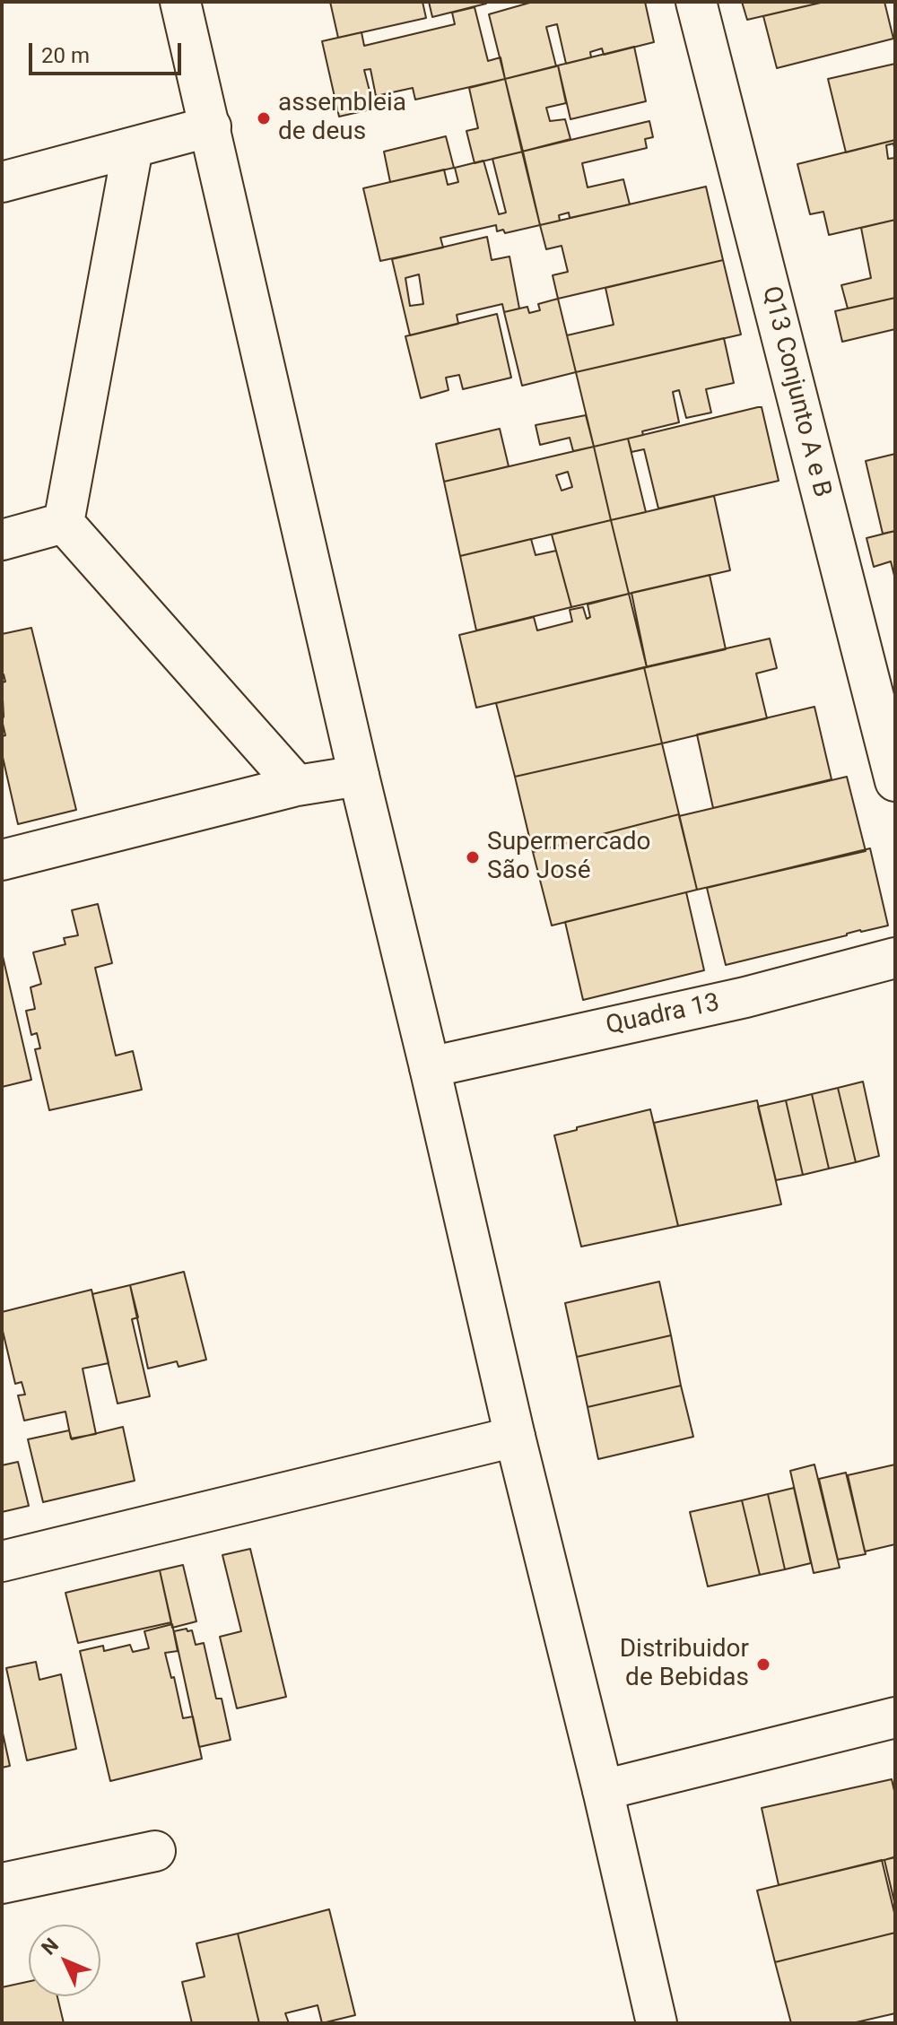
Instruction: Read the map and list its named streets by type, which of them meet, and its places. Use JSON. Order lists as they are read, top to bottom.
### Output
{
  "streets": {
    "street": ["Q13 Conjunto A e B", "Quadra 13"]
  },
  "places": ["assembleia de deus", "Supermercado São José", "Distribuidor de Bebidas"],
  "scale_bar": "20 m",
  "north": "top left"
}
